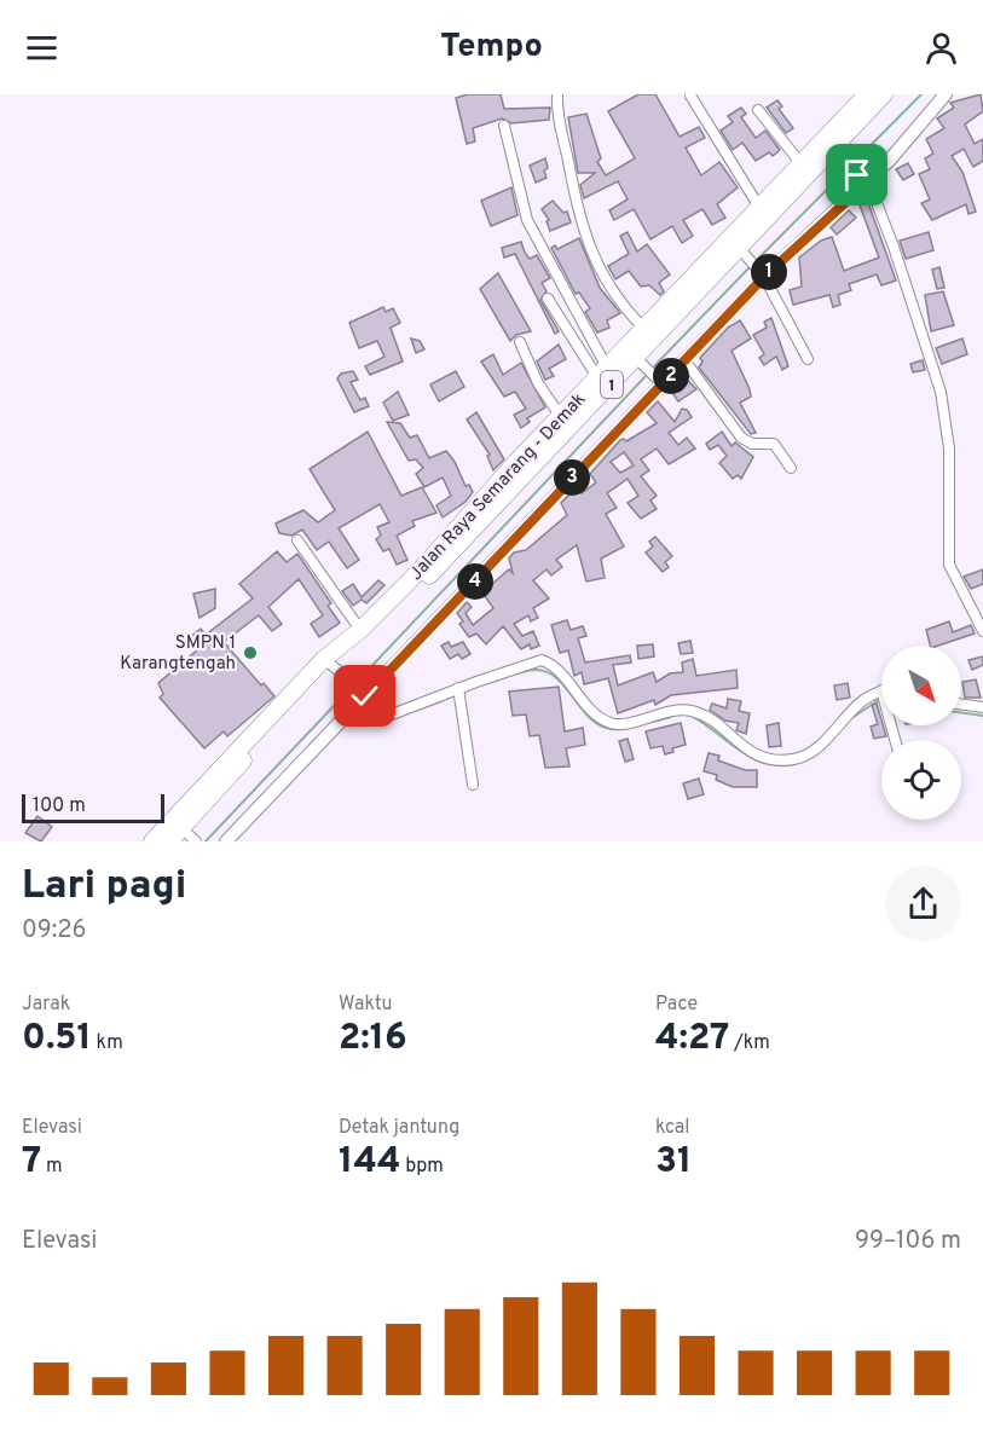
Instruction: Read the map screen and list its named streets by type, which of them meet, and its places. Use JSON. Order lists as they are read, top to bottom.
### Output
{
  "streets": {
    "highway": ["1", "Jalan Raya Semarang - Demak"]
  },
  "places": ["SMPN 1 Karangtengah"],
  "scale_bar": "100 m",
  "north": "bottom right",
  "page": {
    "header": "Tempo",
    "pins": [
      "1",
      "2",
      "3",
      "4"
    ],
    "scale": "100 m",
    "heading": ["Lari pagi", "09:26"],
    "stats": [
      ["Jarak", "0.51 km"],
      ["Waktu", "2:16"],
      ["Pace", "4:27 /km"],
      ["Elevasi", "7 m"],
      ["Detak jantung", "144 bpm"],
      ["kcal", "31"]
    ],
    "chart": ["Elevasi", "99–106 m"]
  }
}
